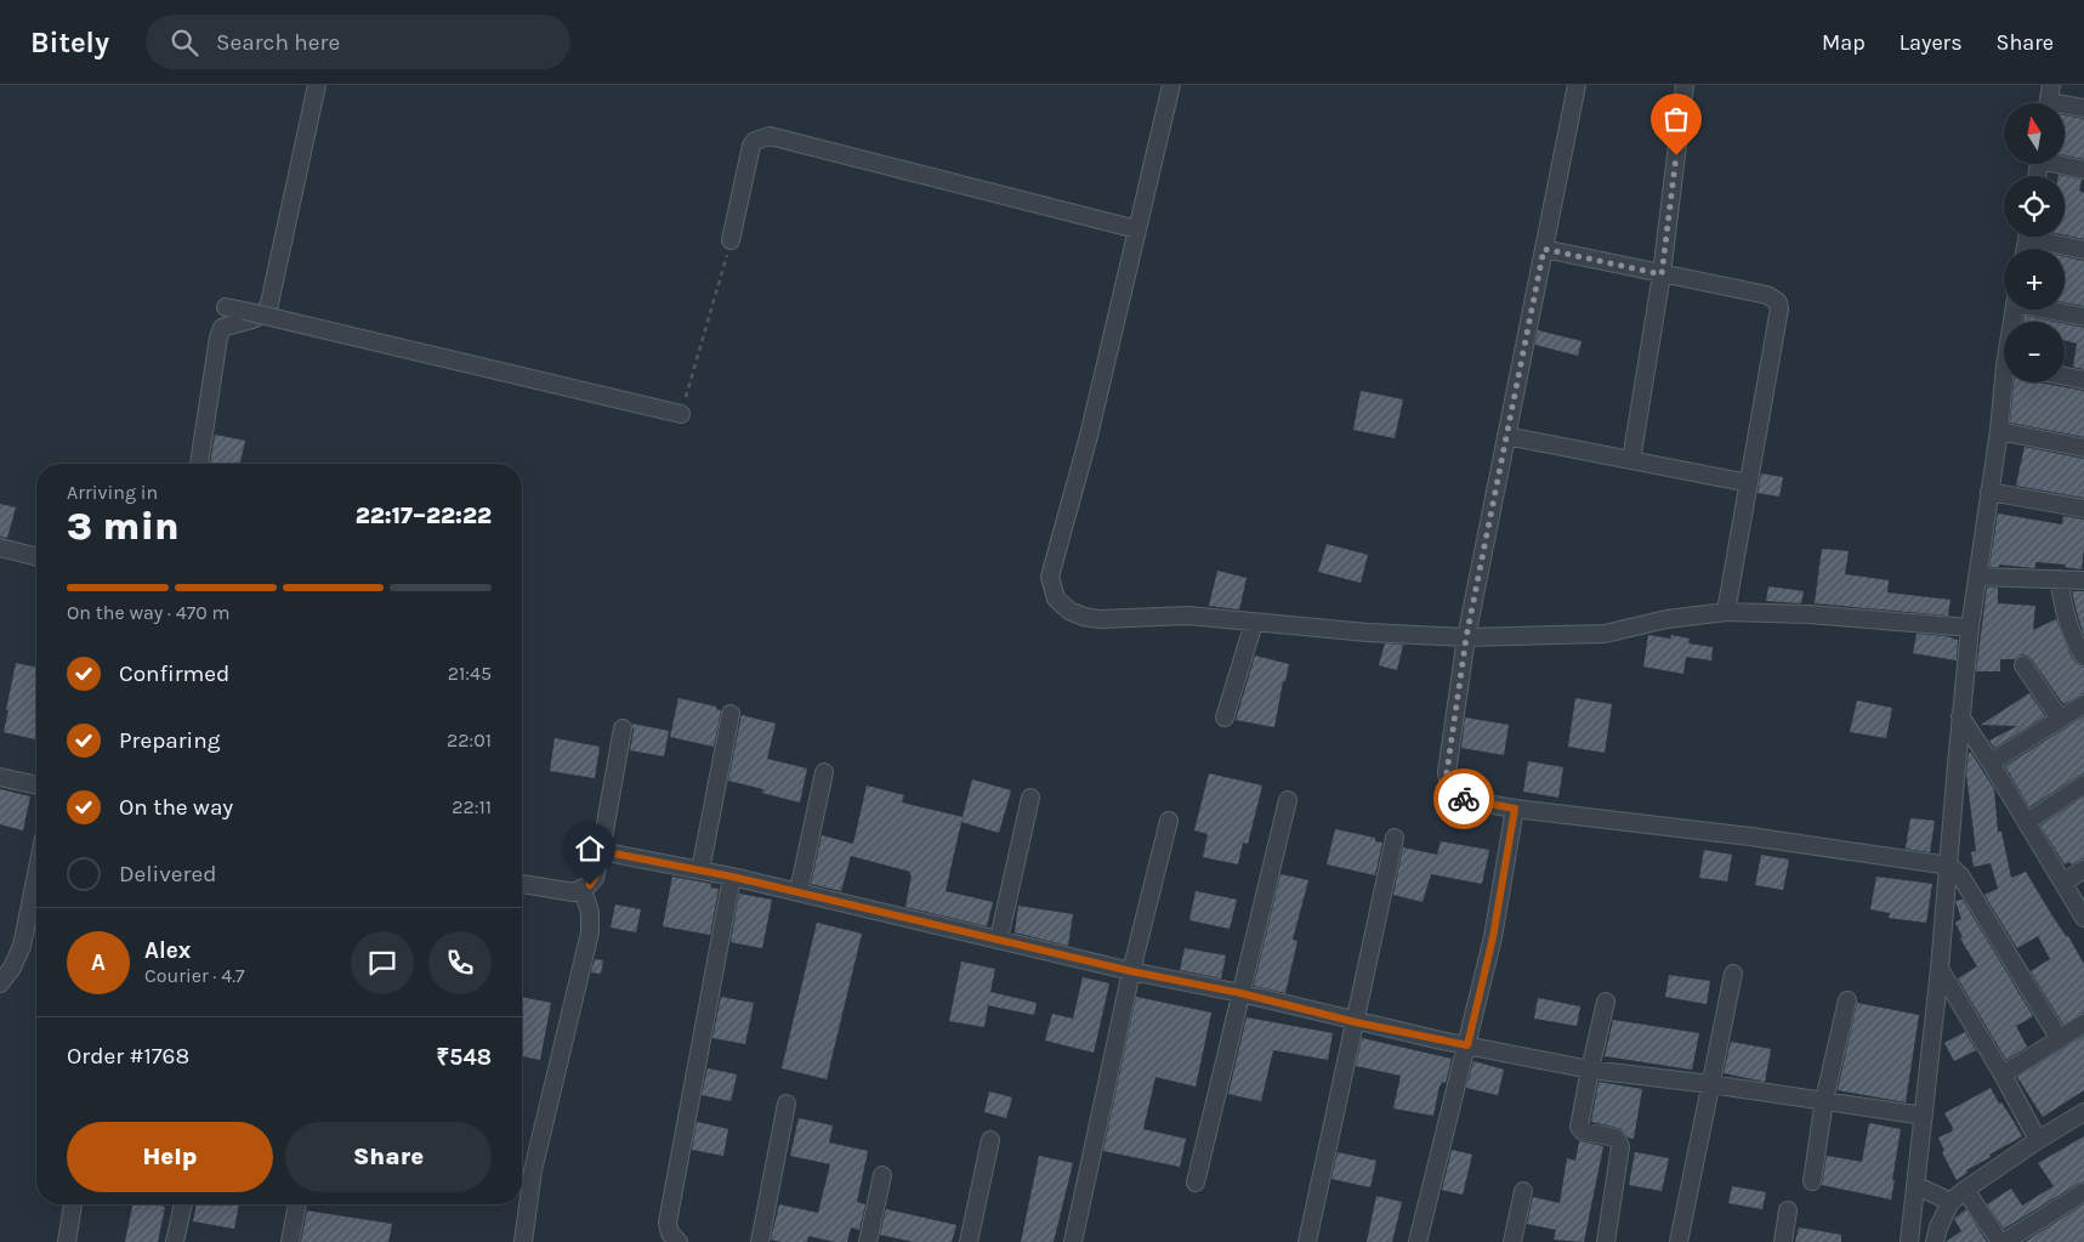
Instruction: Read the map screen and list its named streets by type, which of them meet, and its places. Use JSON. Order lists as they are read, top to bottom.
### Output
{
  "north": "top",
  "page": {
    "header": "Bitely",
    "search": "Search here",
    "nav": ["Map", "Layers", "Share"],
    "map_buttons": ["+", "−"],
    "heading": ["3 min", "Arriving in", "22:17–22:22"],
    "panel": [
      "Alex",
      "Courier · 4.7",
      "Order #1768",
      "₹548"
    ],
    "bar": "On the way · 470 m",
    "list": [
      ["Confirmed", "21:45"],
      ["Preparing", "22:01"],
      ["On the way", "22:11"],
      "Delivered"
    ],
    "round": "A",
    "buttons": ["Help", "Share"]
  }
}
